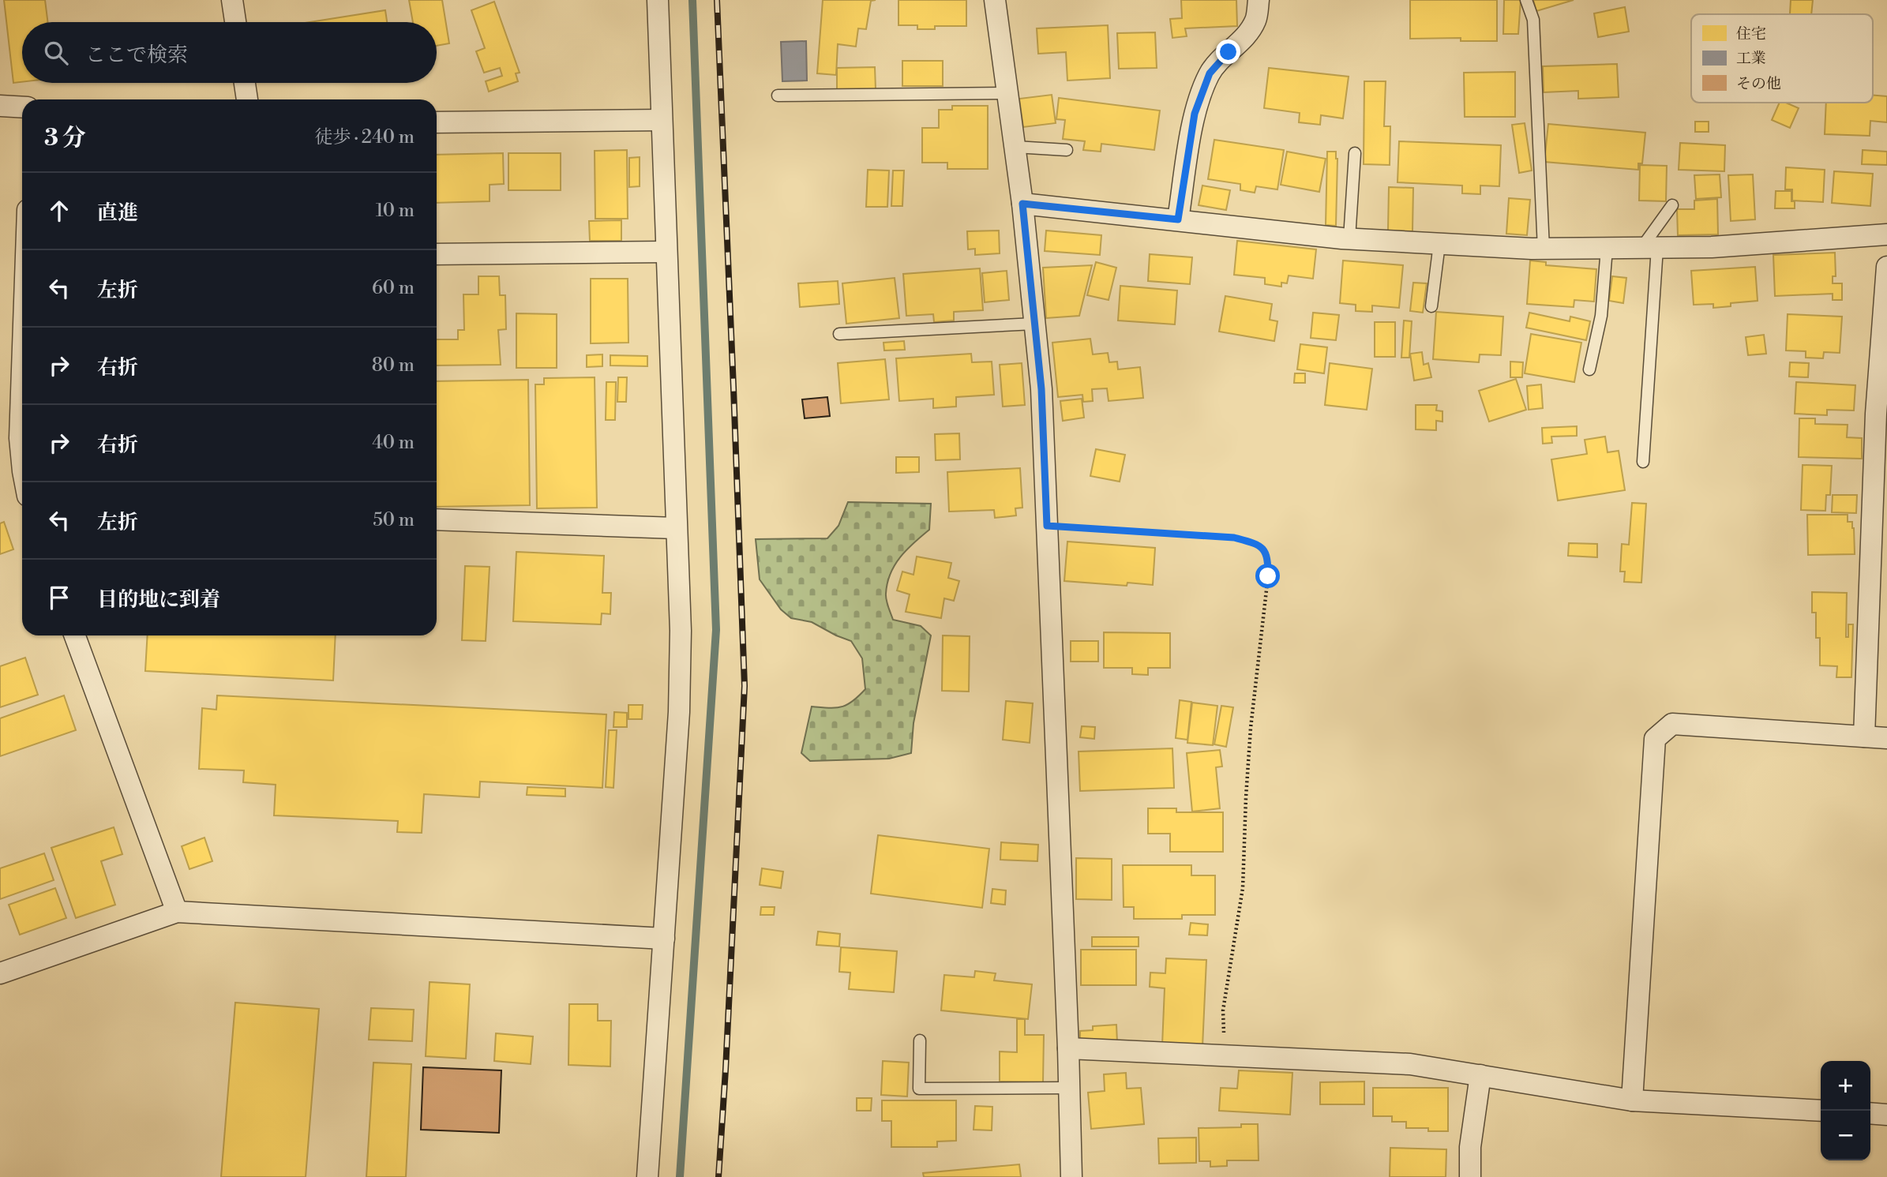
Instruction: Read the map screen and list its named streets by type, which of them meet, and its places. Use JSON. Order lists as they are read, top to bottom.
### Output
{
  "legend": ["住宅", "工業", "その他"],
  "page": {
    "search": "ここで検索",
    "heading": ["3 分", "徒歩 · 240 m"],
    "list": [
      ["直進", "10 m"],
      ["左折", "60 m"],
      ["右折", "80 m"],
      ["右折", "40 m"],
      ["左折", "50 m"],
      "目的地に到着"
    ],
    "map_buttons": ["+", "−"]
  }
}
